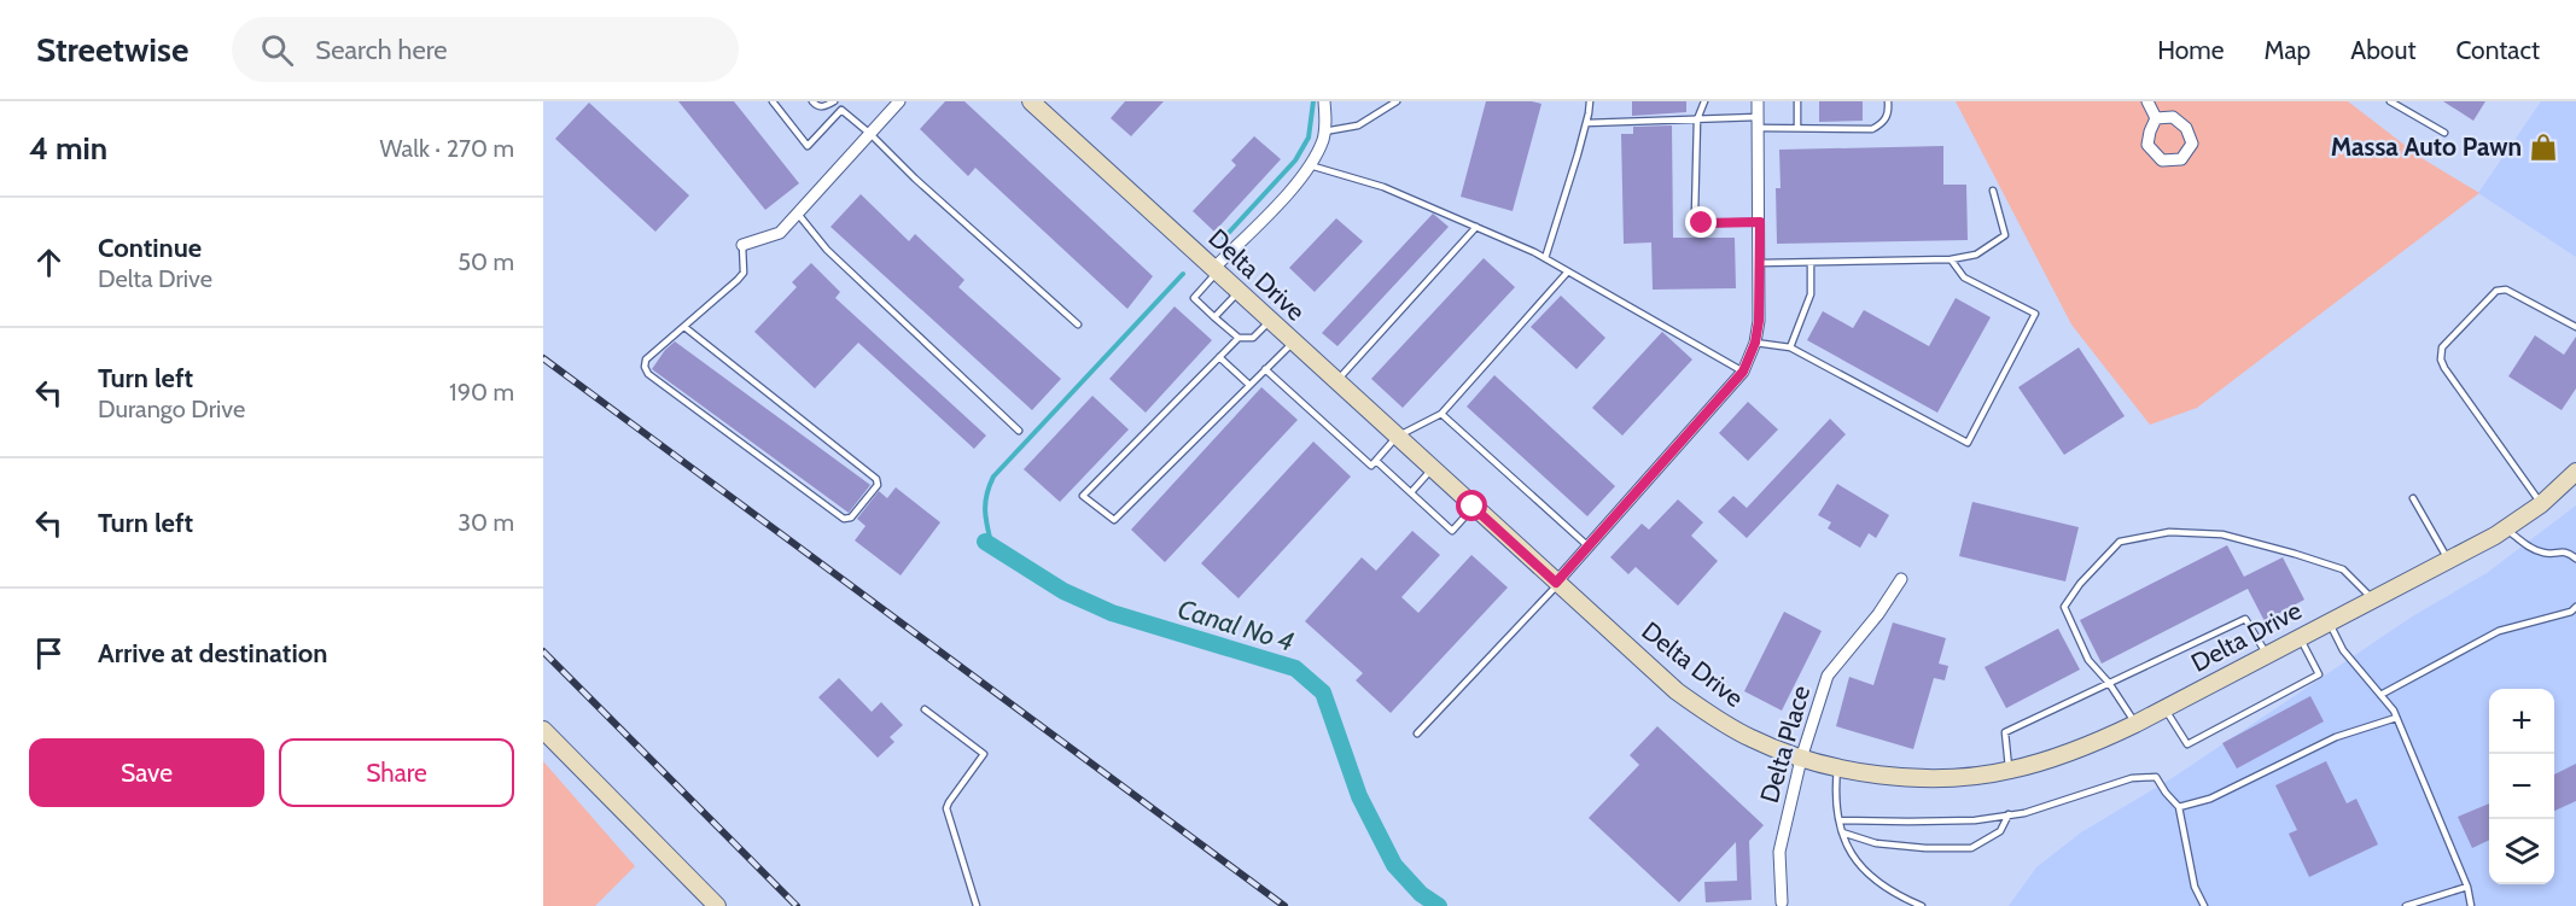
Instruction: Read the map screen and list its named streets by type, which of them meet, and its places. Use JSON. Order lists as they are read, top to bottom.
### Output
{
  "streets": {
    "main road": ["Delta Drive"],
    "street": ["Delta Place"]
  },
  "crossings": [
    ["Delta Drive", "Delta Place"]
  ],
  "water": ["Canal No 4"],
  "places": {
    "shop": ["Massa Auto Pawn"]
  },
  "page": {
    "header": "Streetwise",
    "search": "Search here",
    "nav": [
      "Home",
      "Map",
      "About",
      "Contact"
    ],
    "heading": ["4 min", "Walk · 270 m"],
    "list": [
      ["Continue", "Delta Drive", "50 m"],
      ["Turn left", "Durango Drive", "190 m"],
      ["Turn left", "30 m"],
      "Arrive at destination"
    ],
    "map_buttons": ["+", "−"],
    "buttons": ["Save", "Share"]
  }
}
